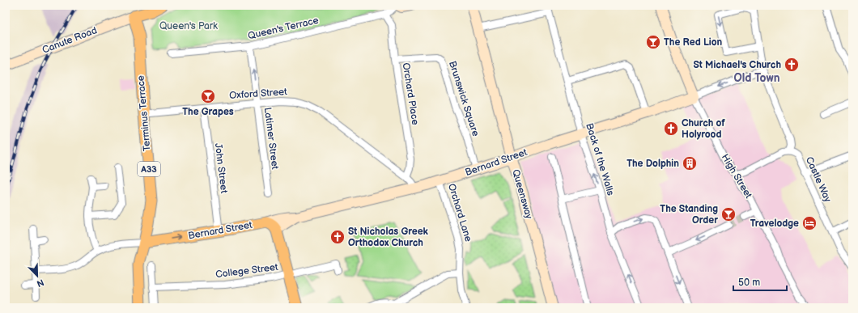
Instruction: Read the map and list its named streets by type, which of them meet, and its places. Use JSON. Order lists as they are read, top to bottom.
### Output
{
  "streets": {
    "main road": ["Terminus Terrace", "Bernard Street", "A33"],
    "street": [
      "Queen's Terrace",
      "Canute Road",
      "Oxford Street",
      "Orchard Place",
      "Brunswick Square",
      "Latimer Street",
      "Back of the Walls",
      "John Street",
      "High Street",
      "Castle Way",
      "Queensway",
      "Orchard Lane",
      "College Street"
    ]
  },
  "crossings": [
    ["Queen's Terrace", "Orchard Place"],
    ["Queen's Terrace", "Latimer Street"],
    ["Canute Road", "Terminus Terrace"],
    ["Oxford Street", "Orchard Place"],
    ["Oxford Street", "Latimer Street"],
    ["Oxford Street", "Bernard Street"],
    ["Oxford Street", "John Street"],
    ["Orchard Place", "Brunswick Square"],
    ["Brunswick Square", "Bernard Street"],
    ["Terminus Terrace", "Bernard Street"],
    ["Back of the Walls", "Bernard Street"],
    ["Bernard Street", "John Street"],
    ["Bernard Street", "High Street"],
    ["Bernard Street", "Queensway"],
    ["Bernard Street", "Orchard Lane"]
  ],
  "one_way": ["Latimer Street"],
  "districts": ["Old Town"],
  "parks": ["Queen's Park"],
  "places": {
    "bar": ["The Red Lion", "The Grapes", "The Standing Order"],
    "church": ["St Michael's Church", "Church of Holyrood", "St Nicholas Greek Orthodox Church"],
    "building": ["The Dolphin"],
    "hotel": ["Travelodge"]
  },
  "scale_bar": "50 m",
  "north": "bottom right"
}
